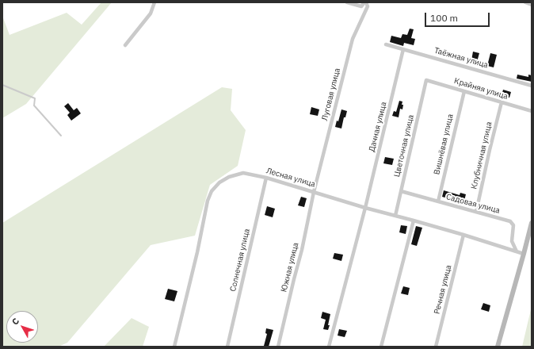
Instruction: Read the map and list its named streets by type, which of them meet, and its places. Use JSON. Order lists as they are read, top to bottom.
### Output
{
  "streets": {
    "street": [
      "Таёжная улица",
      "Крайняя улица",
      "Луговая улица",
      "Дачная улица",
      "Вишнёвая улица",
      "Цветочная улица",
      "Клубничная улица",
      "Лесная улица",
      "Садовая улица",
      "Солнечная улица",
      "Южная улица",
      "Речная улица"
    ]
  },
  "crossings": [
    ["Таёжная улица", "Дачная улица"],
    ["Крайняя улица", "Вишнёвая улица"],
    ["Крайняя улица", "Цветочная улица"],
    ["Крайняя улица", "Клубничная улица"],
    ["Луговая улица", "Лесная улица"],
    ["Луговая улица", "Южная улица"],
    ["Дачная улица", "Лесная улица"],
    ["Вишнёвая улица", "Садовая улица"],
    ["Цветочная улица", "Лесная улица"],
    ["Цветочная улица", "Садовая улица"],
    ["Клубничная улица", "Садовая улица"],
    ["Лесная улица", "Садовая улица"],
    ["Лесная улица", "Солнечная улица"],
    ["Лесная улица", "Южная улица"],
    ["Лесная улица", "Речная улица"]
  ],
  "scale_bar": "100 m",
  "north": "top left"
}
